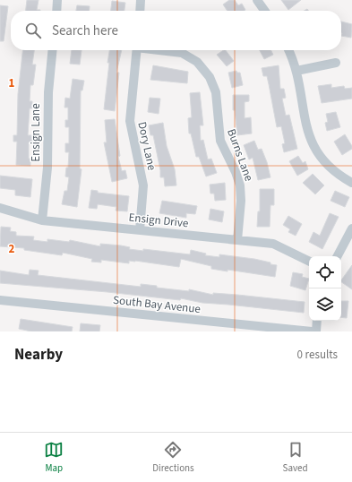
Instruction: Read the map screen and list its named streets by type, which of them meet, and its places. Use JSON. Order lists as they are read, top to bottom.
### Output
{
  "streets": {
    "street": [
      "Ensign Lane",
      "Dory Lane",
      "Burns Lane",
      "Ensign Drive",
      "South Bay Avenue"
    ]
  },
  "crossings": [
    ["Ensign Lane", "Ensign Drive"],
    ["Dory Lane", "Ensign Drive"],
    ["Burns Lane", "Ensign Drive"]
  ],
  "page": {
    "search": "Search here",
    "heading": ["Nearby", "0 results"],
    "nav": ["Map", "Directions", "Saved"]
  },
  "grid": {
    "rows": ["1", "2"]
  }
}
